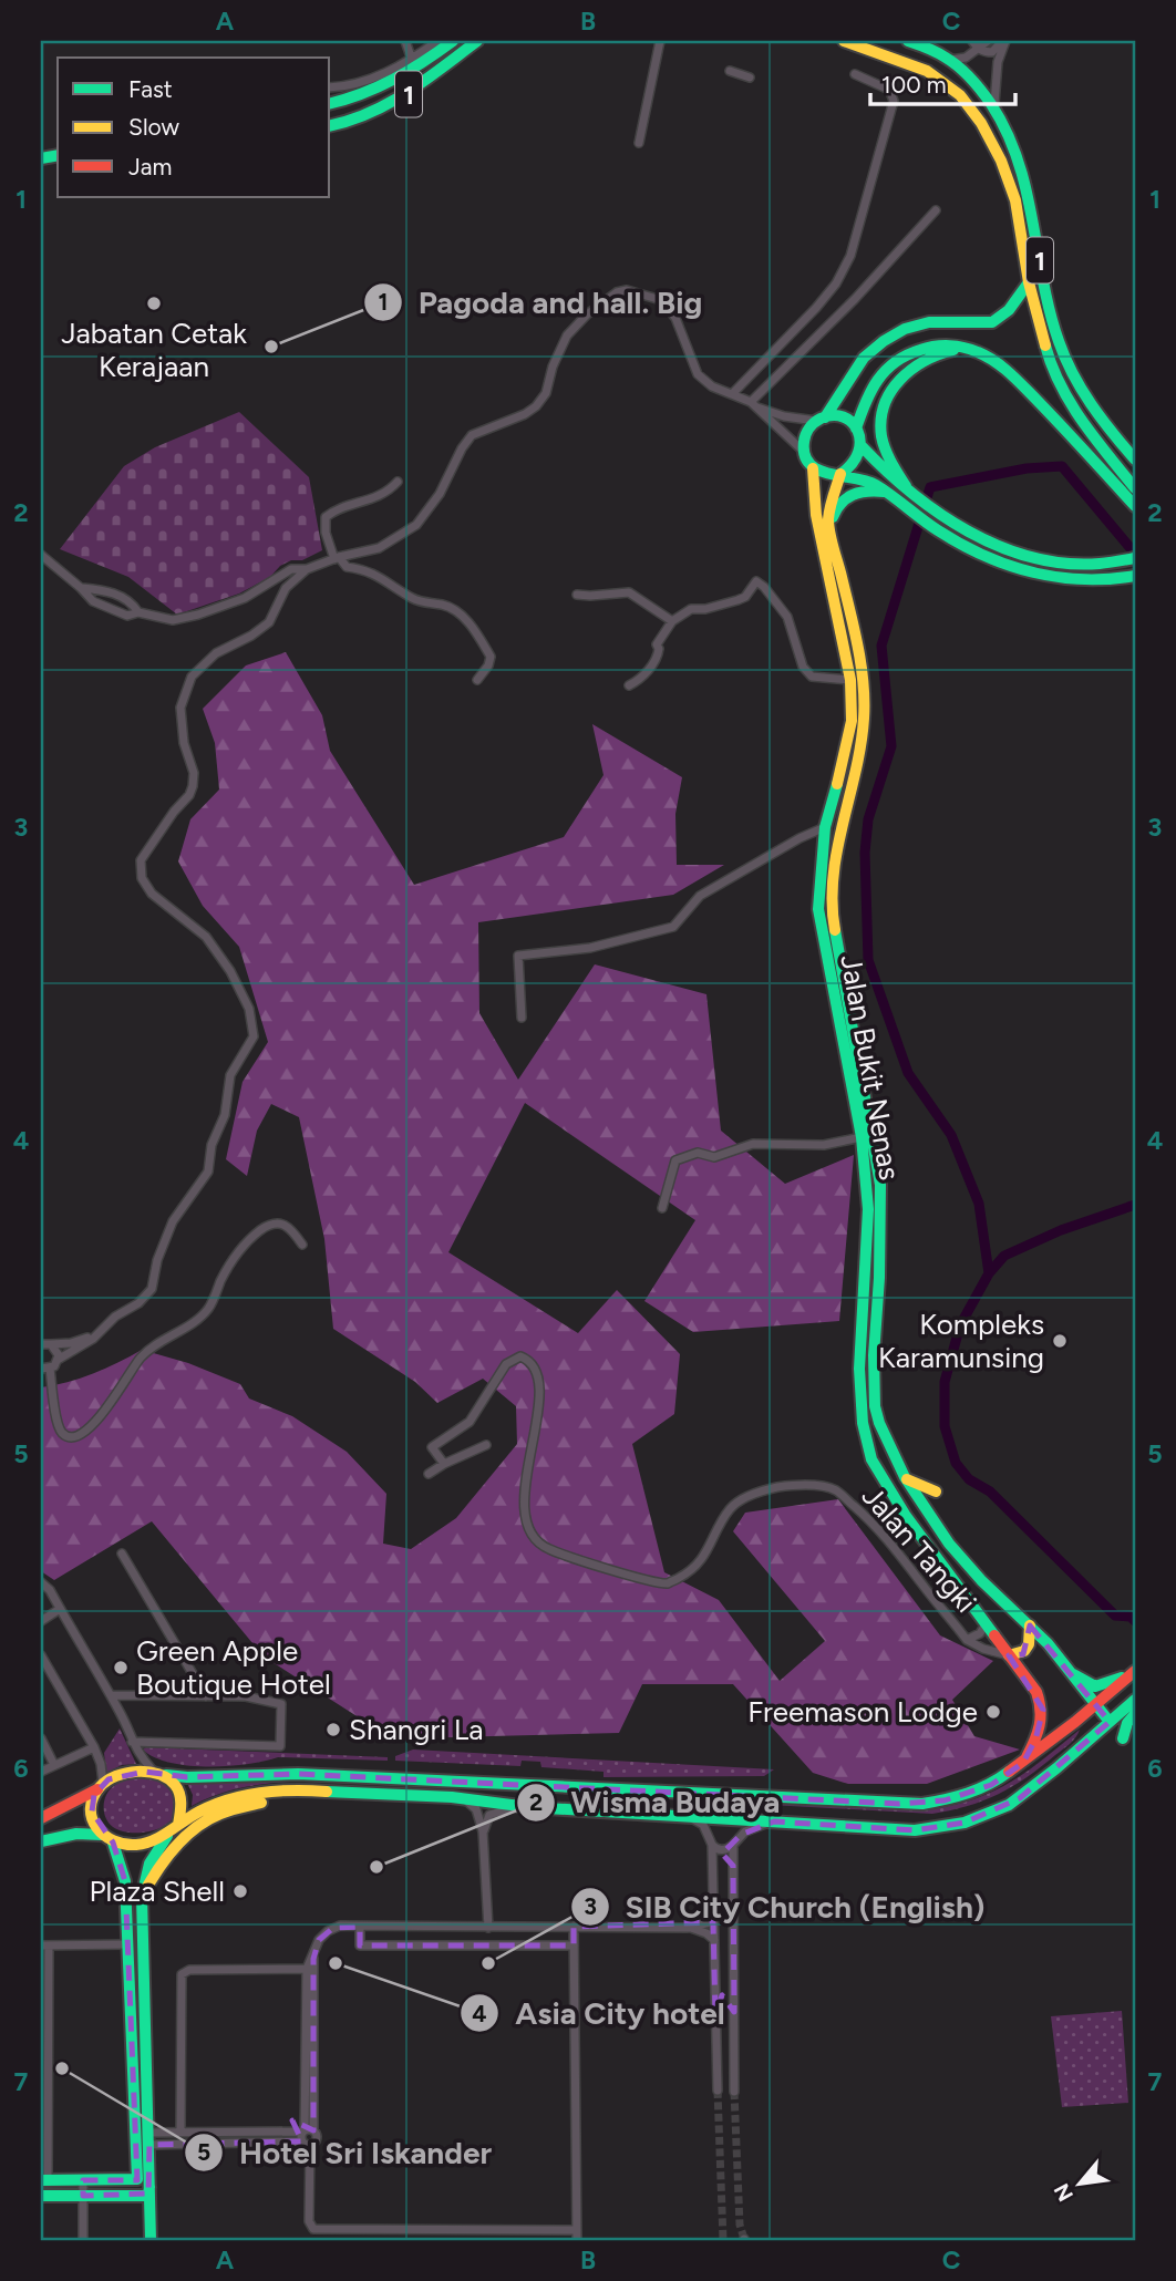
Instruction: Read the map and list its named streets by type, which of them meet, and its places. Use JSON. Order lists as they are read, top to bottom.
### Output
{
  "streets": {
    "main road": ["1", "Jalan Bukit Nenas"],
    "street": ["Jalan Tangki"]
  },
  "crossings": [
    ["Jalan Bukit Nenas", "Jalan Tangki"]
  ],
  "places": [
    "Jabatan Cetak Kerajaan",
    "Pagoda and hall. Big",
    "Kompleks Karamunsing",
    "Green Apple Boutique Hotel",
    "Freemason Lodge",
    "Shangri La",
    "Wisma Budaya",
    "Plaza Shell",
    "Asia City hotel",
    "SIB City Church (English)",
    "Hotel Sri Iskander"
  ],
  "legend": ["Fast", "Slow", "Jam"],
  "scale_bar": "100 m",
  "north": "bottom left",
  "grid": {
    "columns": ["A", "B", "C"],
    "rows": [
      "1",
      "2",
      "3",
      "4",
      "5",
      "6",
      "7"
    ]
  }
}
